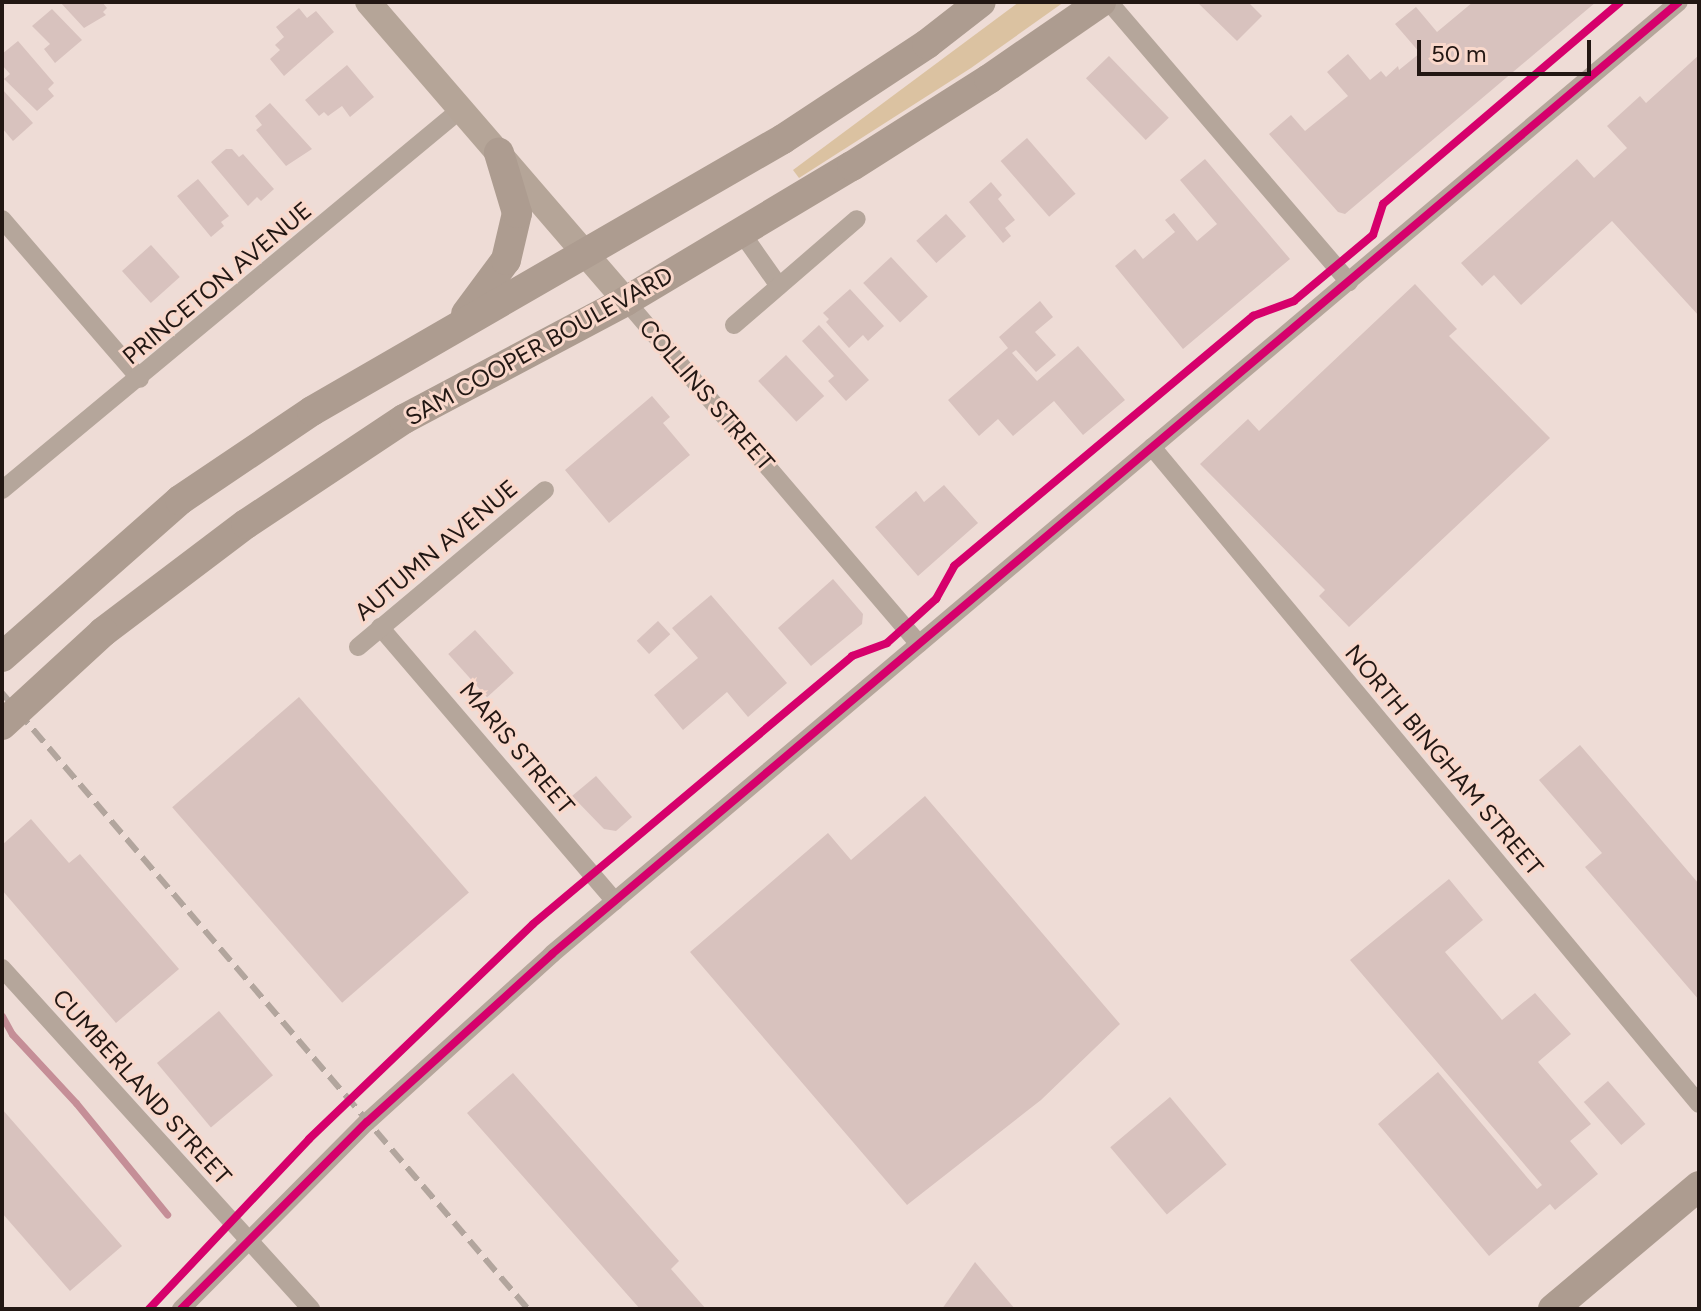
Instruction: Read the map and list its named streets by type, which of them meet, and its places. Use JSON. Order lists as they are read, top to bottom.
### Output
{
  "streets": {
    "main road": ["SAM COOPER BOULEVARD"],
    "street": [
      "PRINCETON AVENUE",
      "COLLINS STREET",
      "AUTUMN AVENUE",
      "MARIS STREET",
      "NORTH BINGHAM STREET",
      "CUMBERLAND STREET"
    ]
  },
  "crossings": [
    ["PRINCETON AVENUE", "COLLINS STREET"],
    ["SAM COOPER BOULEVARD", "COLLINS STREET"],
    ["AUTUMN AVENUE", "MARIS STREET"]
  ],
  "scale_bar": "50 m"
}
